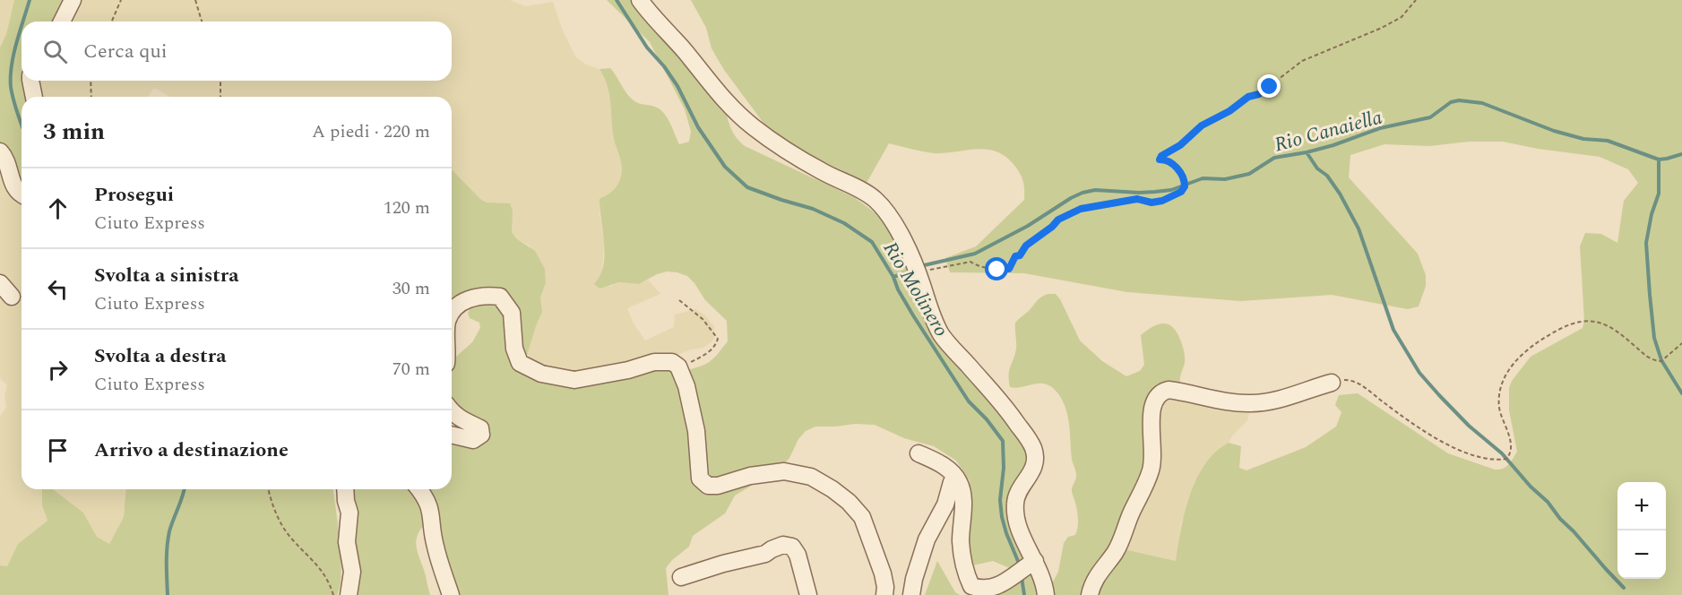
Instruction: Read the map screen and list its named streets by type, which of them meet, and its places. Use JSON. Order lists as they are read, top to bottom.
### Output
{
  "water": ["Rio Canaiella", "Rio Molinero"],
  "page": {
    "search": "Cerca qui",
    "heading": ["3 min", "A piedi · 220 m"],
    "list": [
      ["Prosegui", "Ciuto Express", "120 m"],
      ["Svolta a sinistra", "Ciuto Express", "30 m"],
      ["Svolta a destra", "Ciuto Express", "70 m"],
      "Arrivo a destinazione"
    ],
    "map_buttons": ["+", "−"]
  }
}
